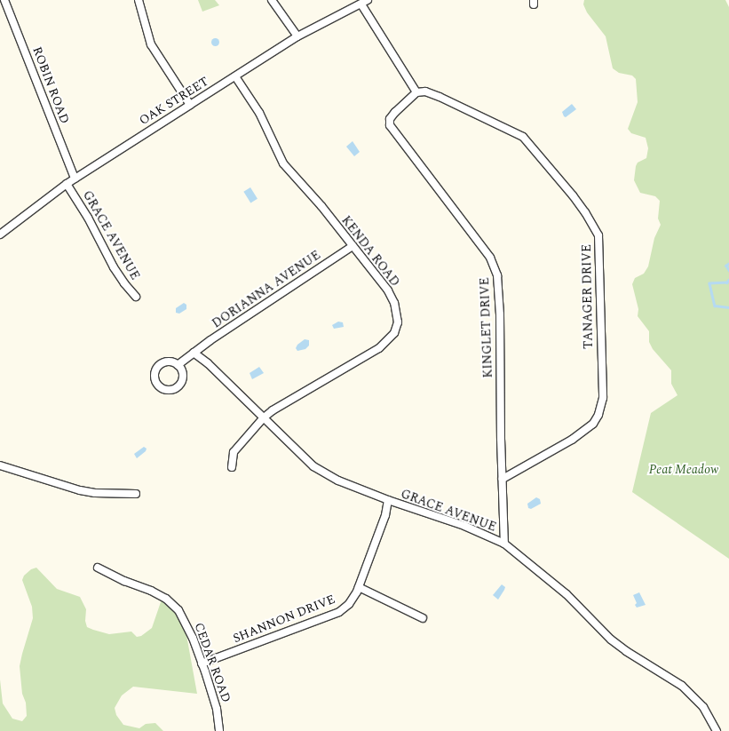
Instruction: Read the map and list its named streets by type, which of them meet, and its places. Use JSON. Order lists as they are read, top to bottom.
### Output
{
  "streets": {
    "street": [
      "ROBIN ROAD",
      "OAK STREET",
      "GRACE AVENUE",
      "KENDA ROAD",
      "DORIANNA AVENUE",
      "TANAGER DRIVE",
      "KINGLET DRIVE",
      "SHANNON DRIVE",
      "CEDAR ROAD"
    ]
  },
  "crossings": [
    ["ROBIN ROAD", "OAK STREET"],
    ["OAK STREET", "GRACE AVENUE"],
    ["OAK STREET", "KENDA ROAD"],
    ["GRACE AVENUE", "KENDA ROAD"],
    ["GRACE AVENUE", "DORIANNA AVENUE"],
    ["GRACE AVENUE", "KINGLET DRIVE"],
    ["GRACE AVENUE", "SHANNON DRIVE"],
    ["KENDA ROAD", "DORIANNA AVENUE"],
    ["TANAGER DRIVE", "KINGLET DRIVE"],
    ["SHANNON DRIVE", "CEDAR ROAD"]
  ],
  "parks": ["Peat Meadow"]
}
